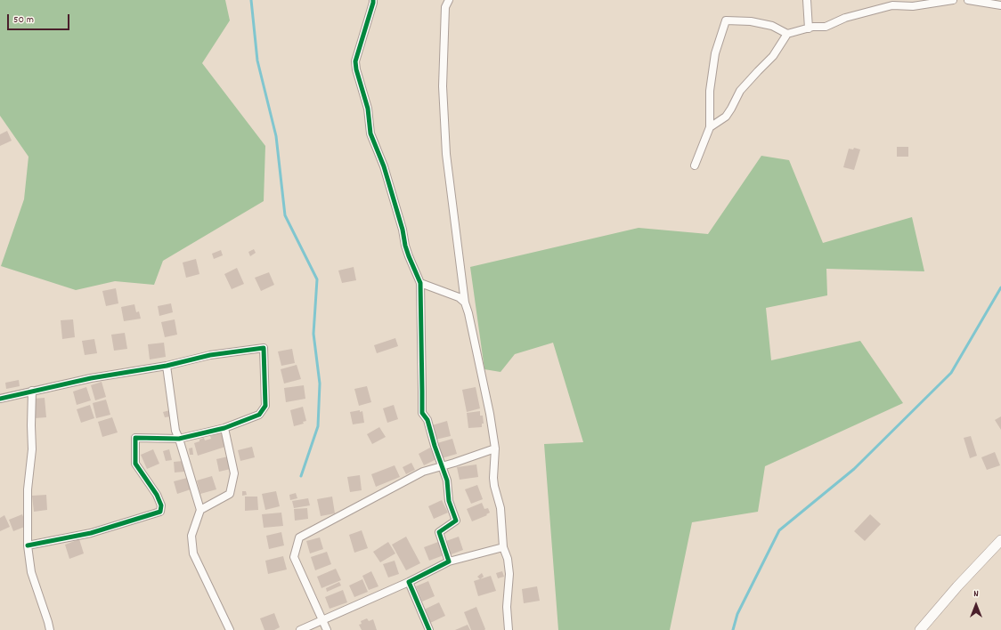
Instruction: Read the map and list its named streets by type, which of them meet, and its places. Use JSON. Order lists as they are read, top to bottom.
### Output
{
  "scale_bar": "50 m",
  "north": "top"
}
